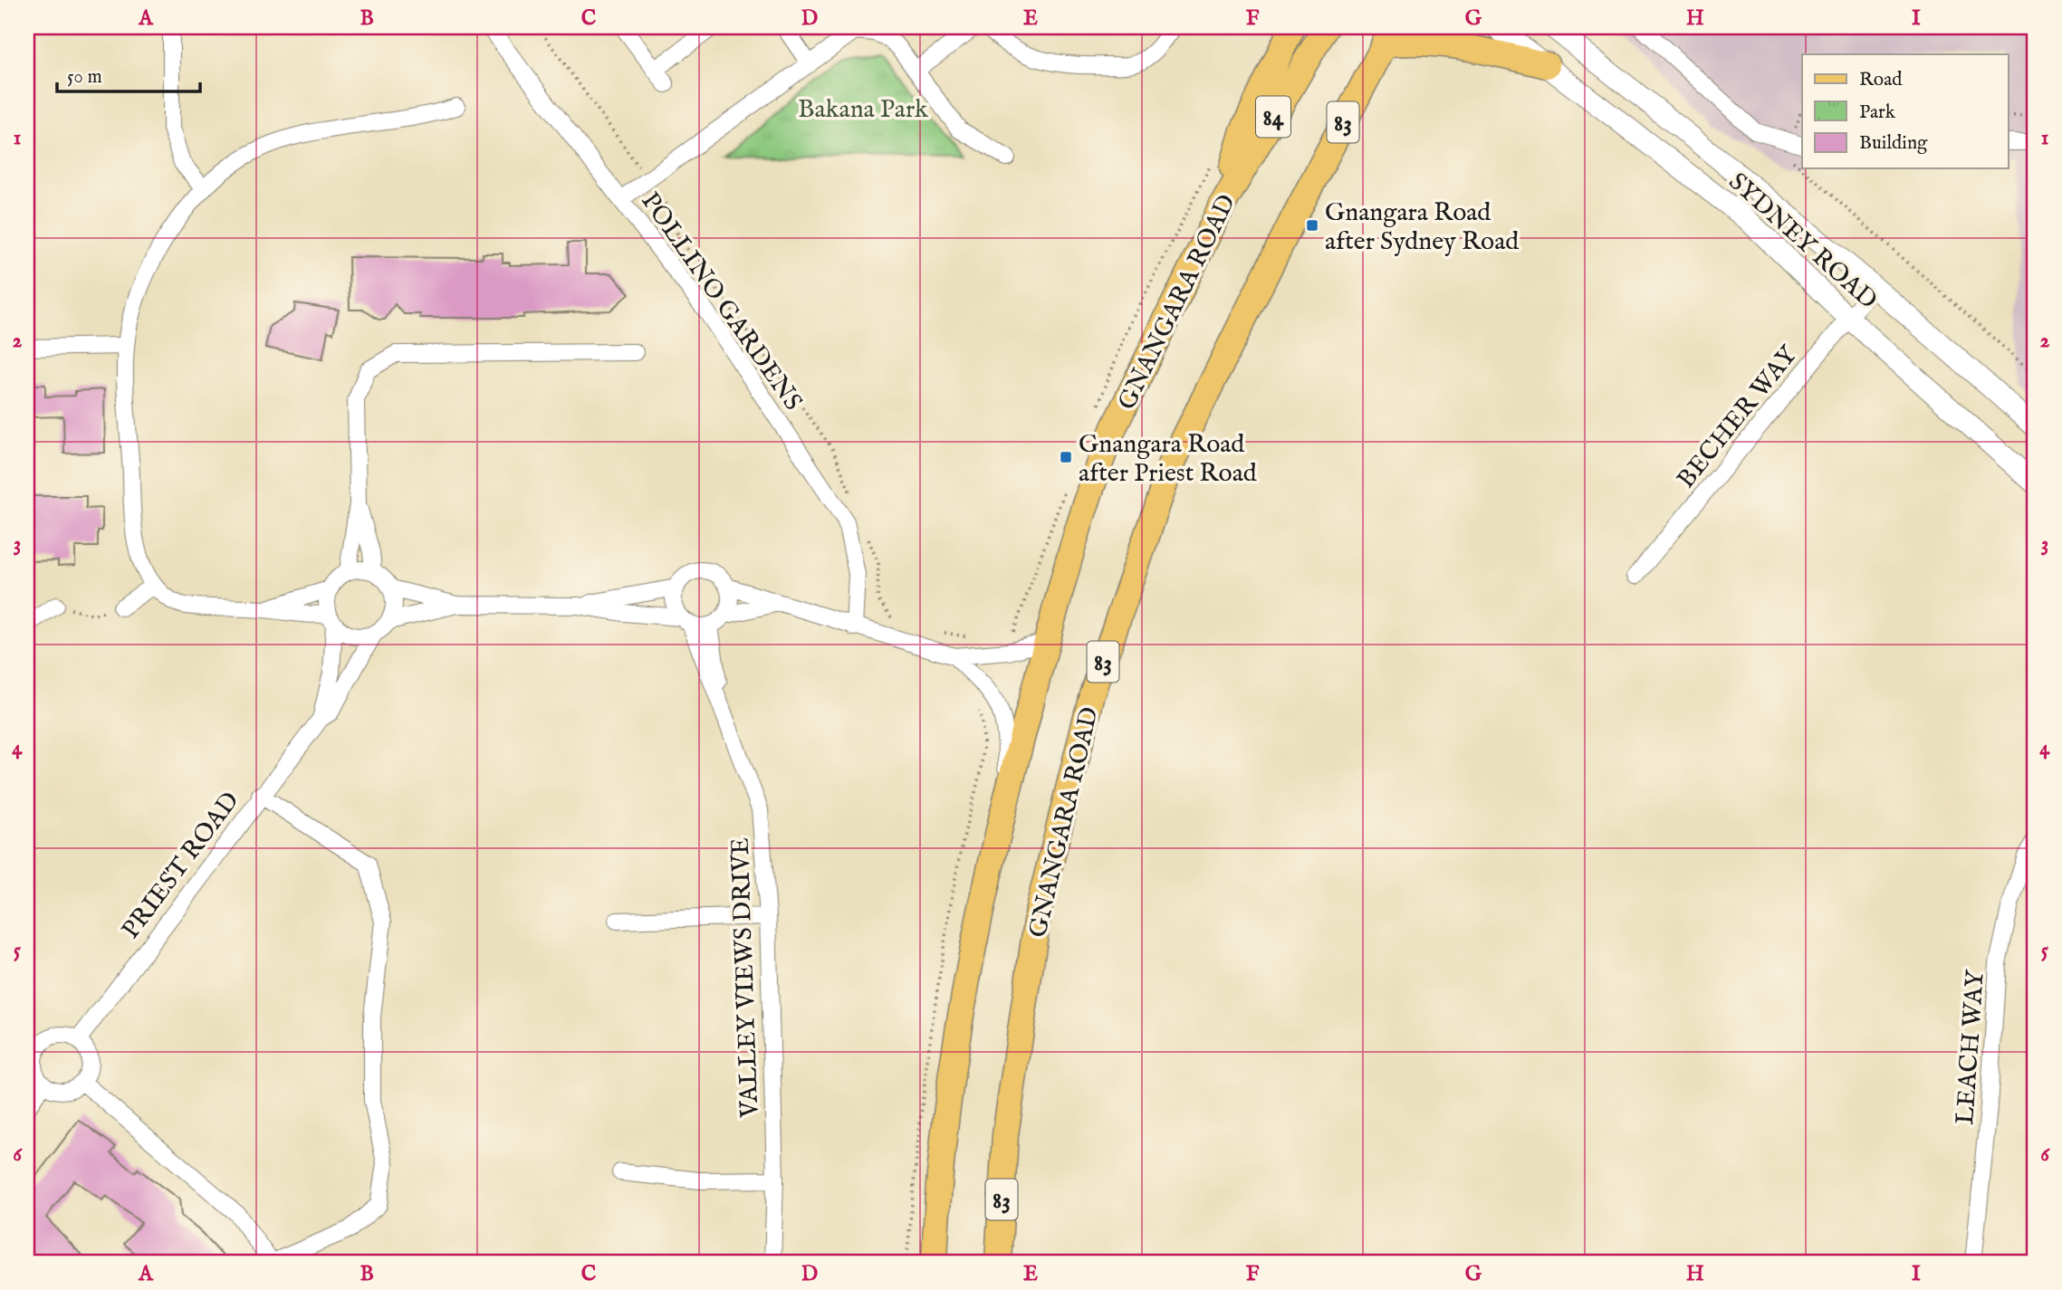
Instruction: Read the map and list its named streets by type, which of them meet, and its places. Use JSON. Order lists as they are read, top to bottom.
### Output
{
  "streets": {
    "main road": ["84", "83", "GNANGARA ROAD"],
    "street": [
      "SYDNEY ROAD",
      "POLLINO GARDENS",
      "BECHER WAY",
      "PRIEST ROAD",
      "VALLEY VIEWS DRIVE",
      "LEACH WAY"
    ]
  },
  "crossings": [
    ["SYDNEY ROAD", "BECHER WAY"]
  ],
  "parks": ["Bakana Park"],
  "places": {
    "transit": ["Gnangara Road after Sydney Road", "Gnangara Road after Priest Road"]
  },
  "legend": ["Road", "Park", "Building"],
  "scale_bar": "50 m",
  "grid": {
    "columns": [
      "A",
      "B",
      "C",
      "D",
      "E",
      "F",
      "G",
      "H",
      "I"
    ],
    "rows": [
      "1",
      "2",
      "3",
      "4",
      "5",
      "6"
    ]
  }
}
